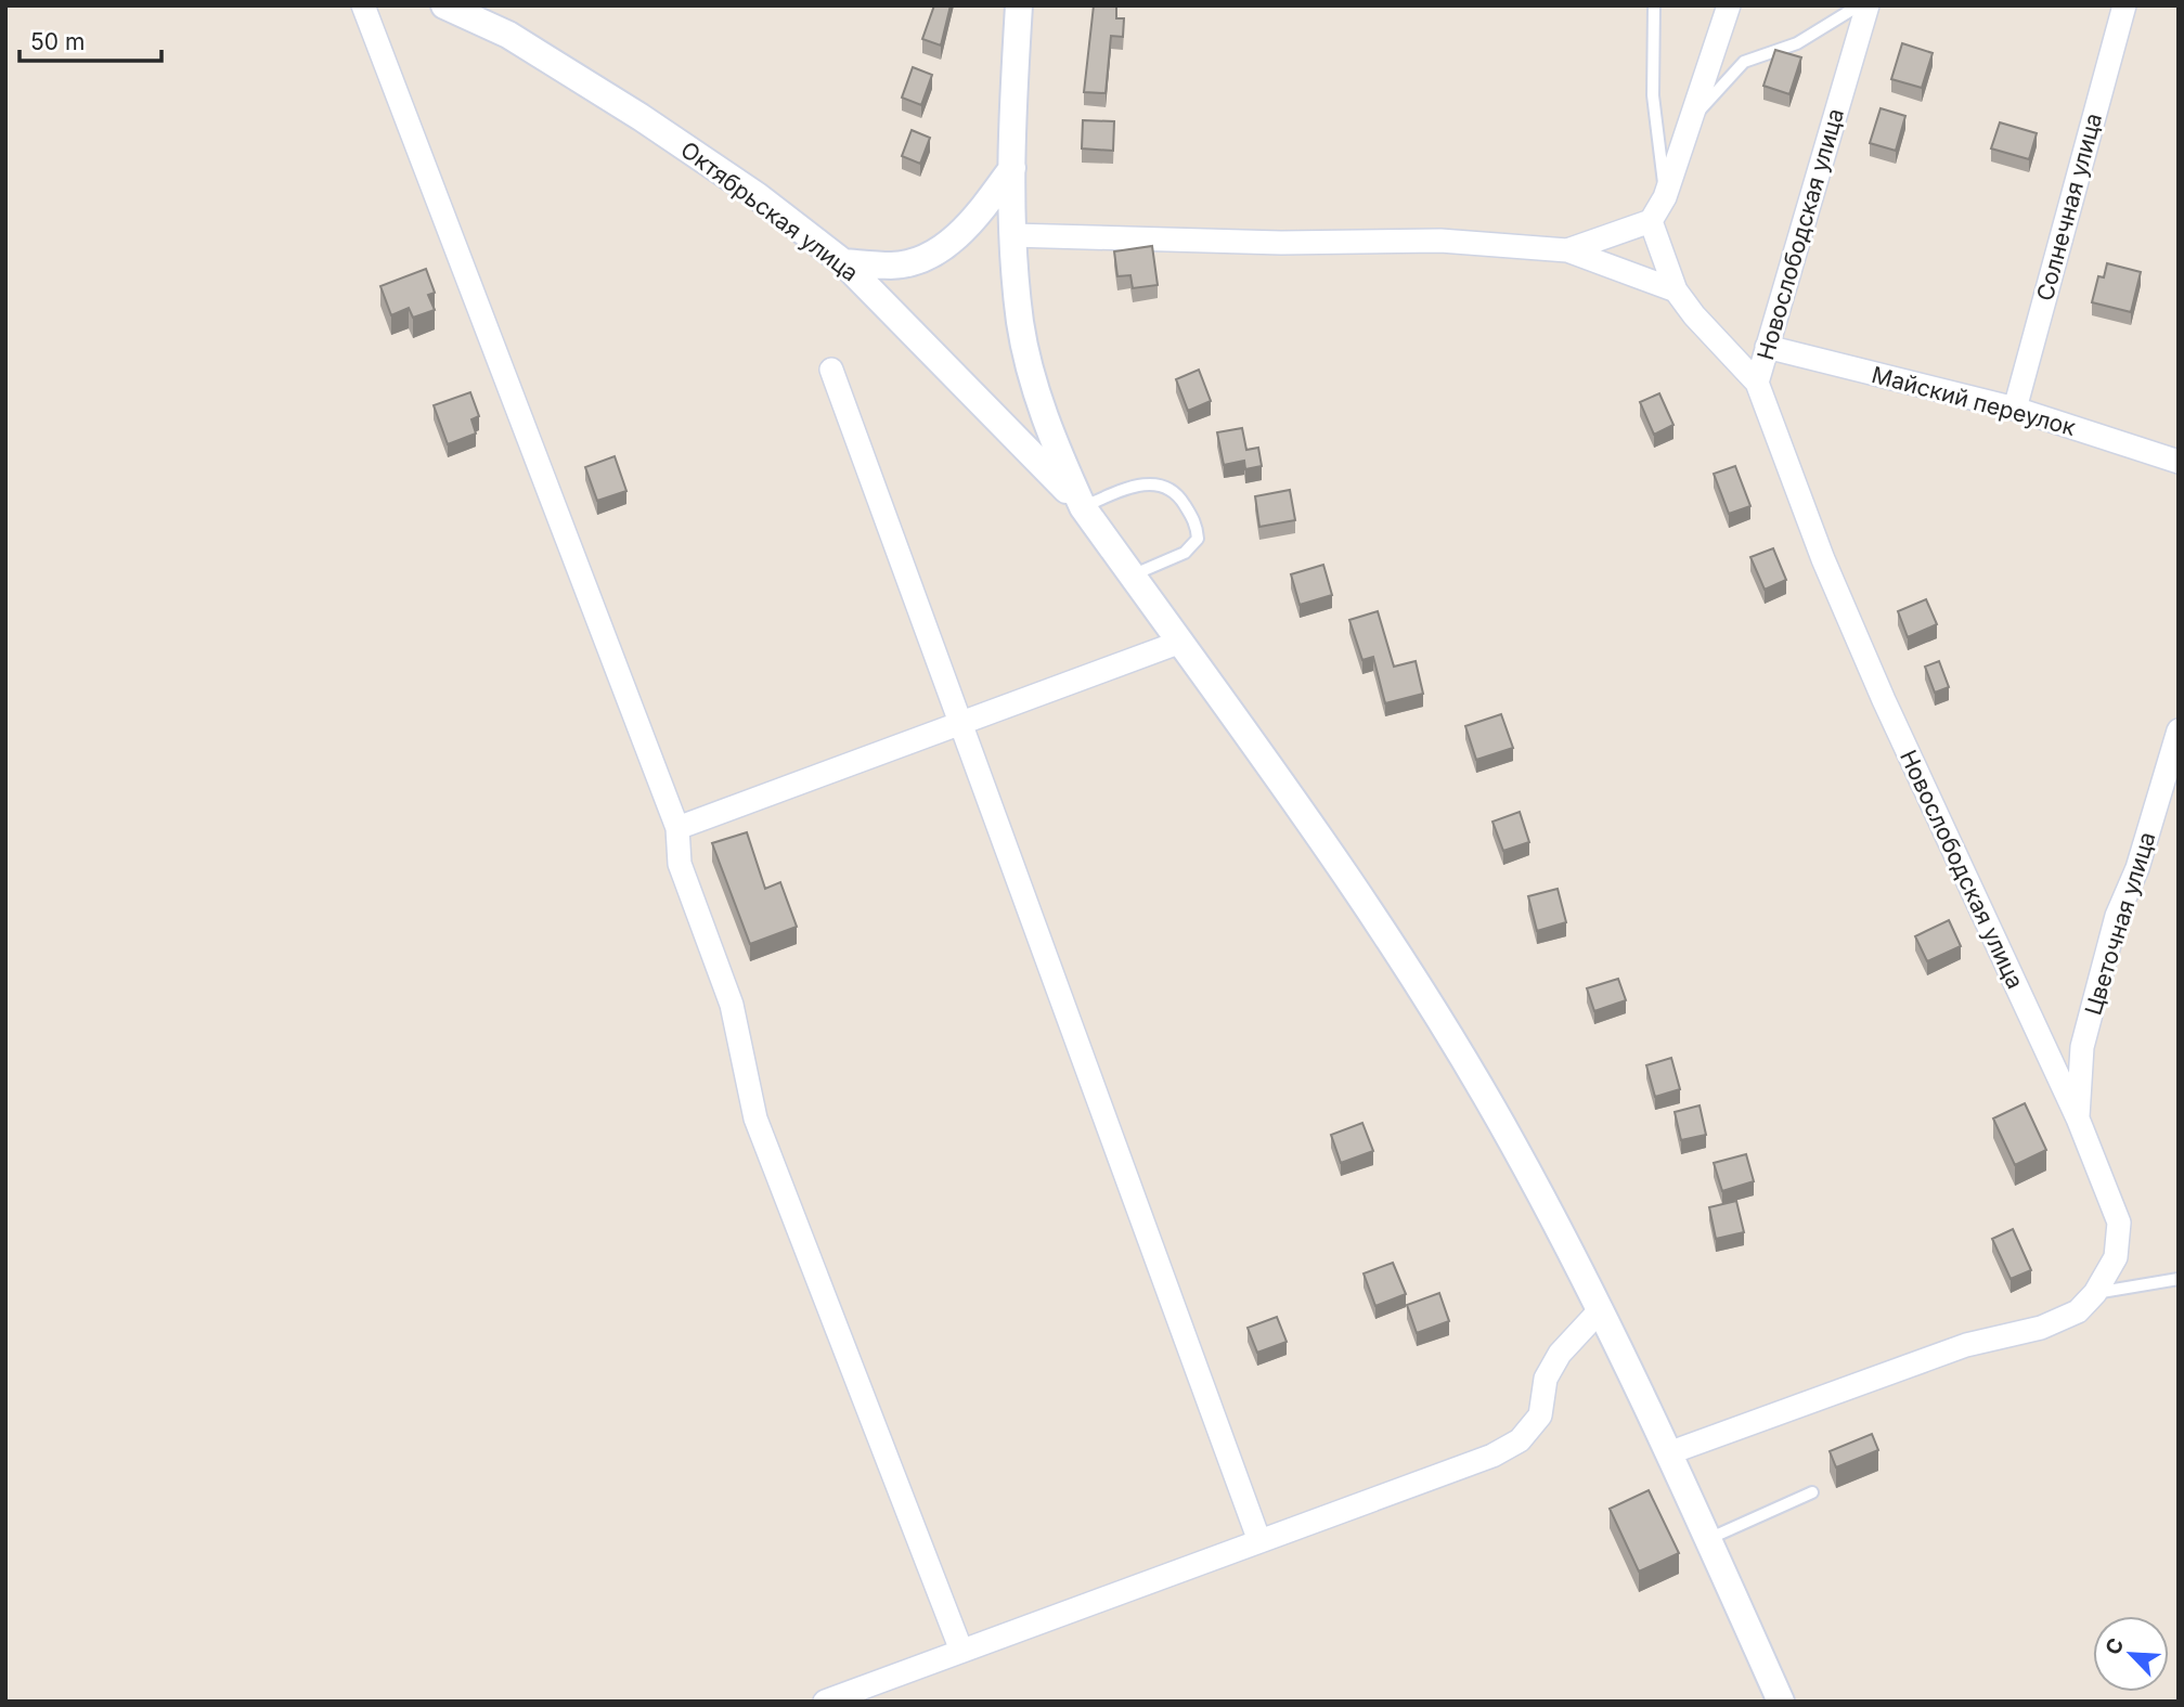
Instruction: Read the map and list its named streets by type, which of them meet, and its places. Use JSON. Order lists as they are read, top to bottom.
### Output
{
  "streets": {
    "street": [
      "Солнечная улица",
      "Октябрьская улица",
      "Новослободская улица",
      "Майский переулок",
      "Цветочная улица"
    ]
  },
  "crossings": [
    ["Солнечная улица", "Майский переулок"],
    ["Новослободская улица", "Майский переулок"],
    ["Новослободская улица", "Цветочная улица"]
  ],
  "scale_bar": "50 m",
  "north": "top left"
}
